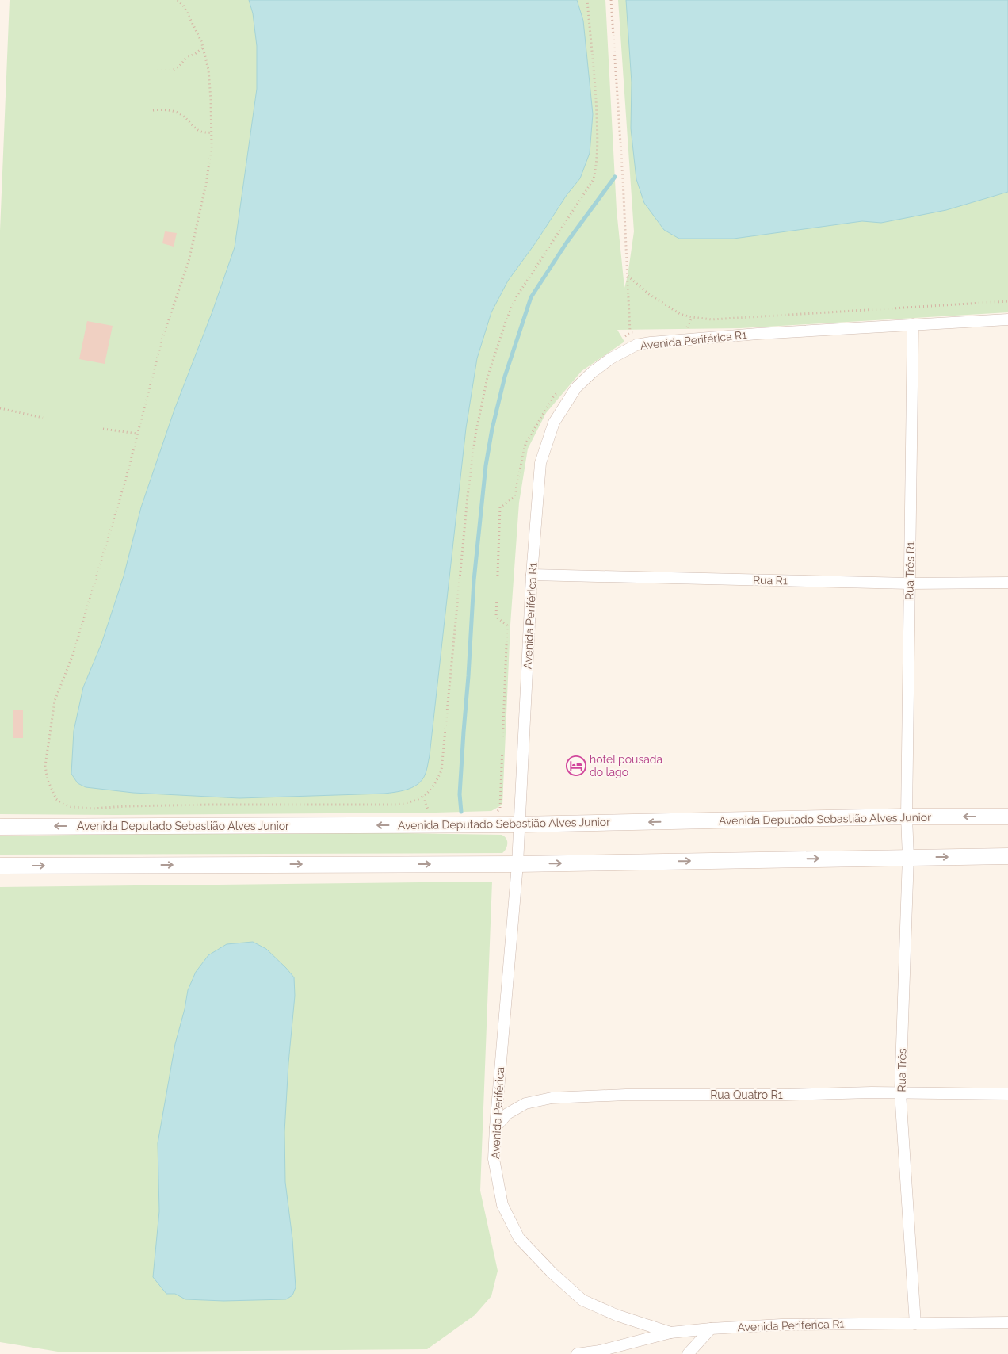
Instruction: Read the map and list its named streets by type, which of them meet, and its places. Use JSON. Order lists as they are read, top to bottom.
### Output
{
  "streets": {
    "street": [
      "Avenida Periférica R1",
      "Rua Três R1",
      "Rua R1",
      "Avenida Deputado Sebastião Alves Junior",
      "Rua Três",
      "Rua Quatro R1",
      "Avenida Periférica"
    ]
  },
  "crossings": [
    ["Avenida Periférica R1", "Rua Três R1"],
    ["Avenida Periférica R1", "Rua R1"],
    ["Avenida Periférica R1", "Avenida Deputado Sebastião Alves Junior"],
    ["Avenida Periférica R1", "Rua Três"],
    ["Avenida Periférica R1", "Avenida Periférica"],
    ["Rua Três R1", "Rua R1"],
    ["Rua Três R1", "Avenida Deputado Sebastião Alves Junior"],
    ["Rua Três R1", "Rua Três"],
    ["Avenida Deputado Sebastião Alves Junior", "Rua Três"],
    ["Avenida Deputado Sebastião Alves Junior", "Avenida Periférica"],
    ["Rua Três", "Rua Quatro R1"],
    ["Rua Quatro R1", "Avenida Periférica"]
  ],
  "places": {
    "hotel": ["hotel pousada do lago"]
  }
}
